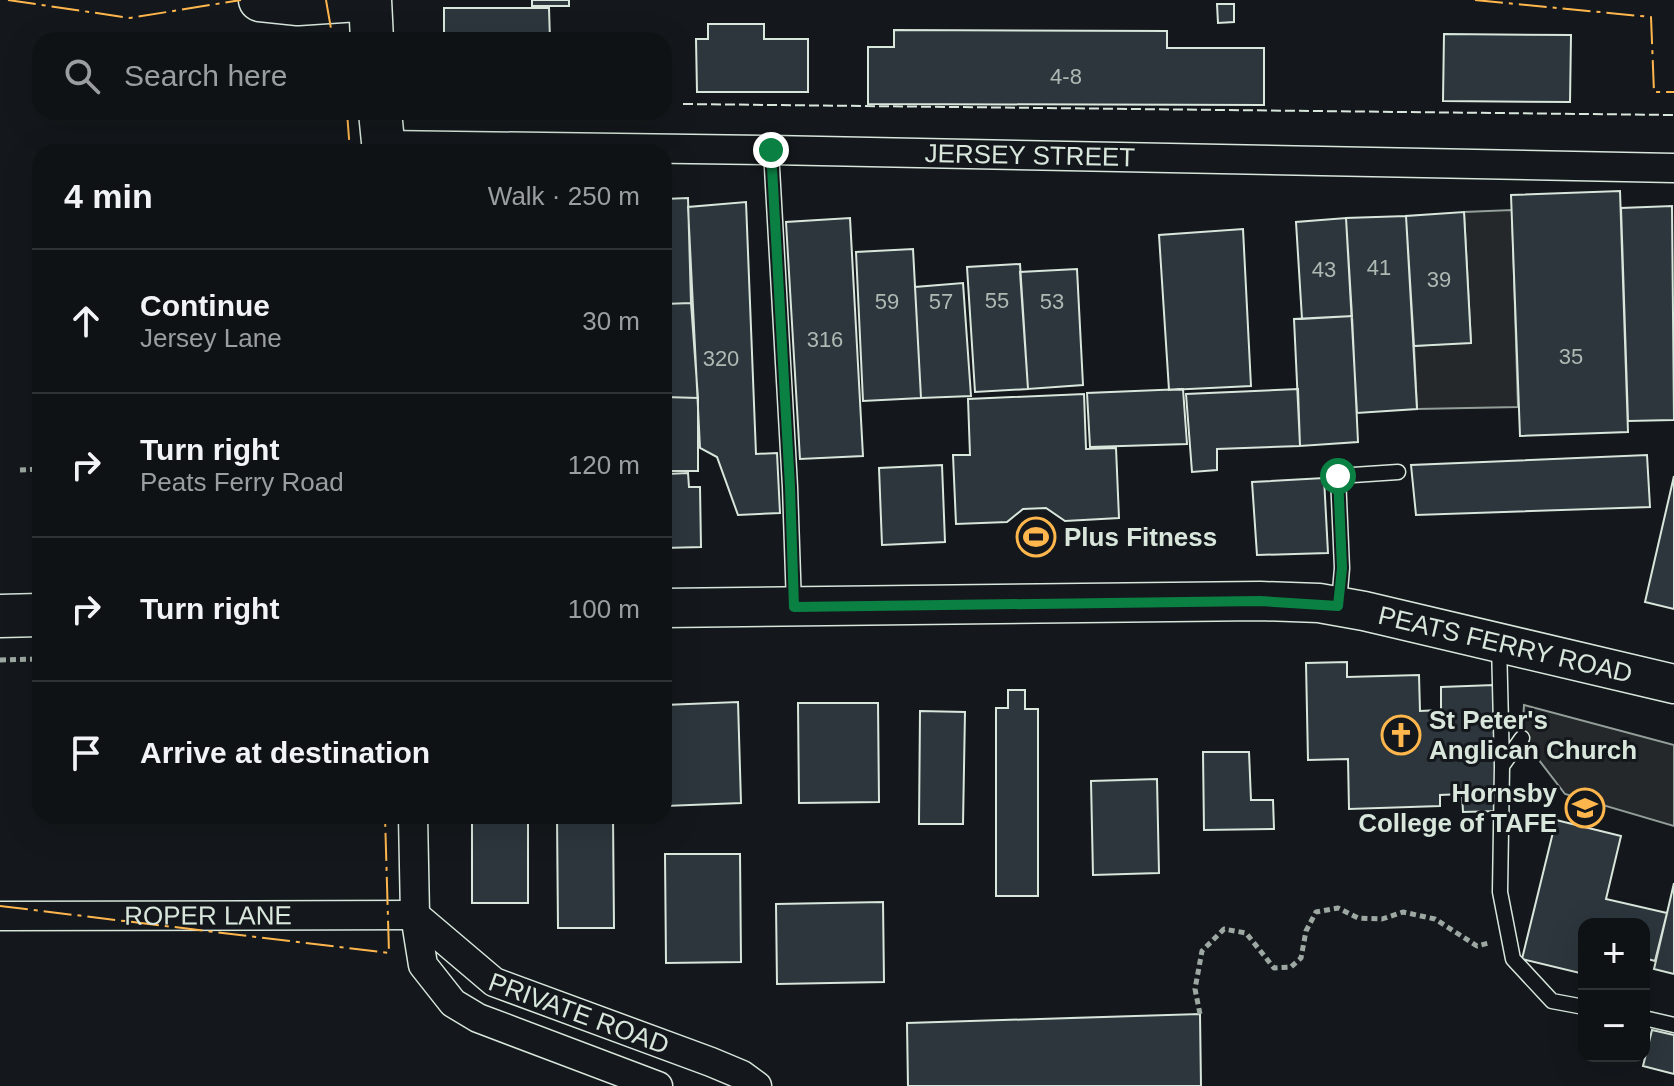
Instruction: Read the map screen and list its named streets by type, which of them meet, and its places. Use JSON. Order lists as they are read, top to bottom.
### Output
{
  "streets": {
    "main road": ["PEATS FERRY ROAD"],
    "street": ["JERSEY STREET", "ROPER LANE", "PRIVATE ROAD"]
  },
  "crossings": [
    ["ROPER LANE", "PRIVATE ROAD"]
  ],
  "places": {
    "sports": ["Plus Fitness"],
    "church": ["St Peter's Anglican Church"],
    "school or university": ["Hornsby College of TAFE"]
  },
  "house_numbers": [
    "4-8",
    "41",
    "43",
    "39",
    "55",
    "59",
    "57",
    "53",
    "316",
    "35",
    "320"
  ],
  "page": {
    "search": "Search here",
    "heading": ["4 min", "Walk · 250 m"],
    "list": [
      ["Continue", "Jersey Lane", "30 m"],
      ["Turn right", "Peats Ferry Road", "120 m"],
      ["Turn right", "100 m"],
      "Arrive at destination"
    ],
    "map_buttons": ["+", "−"]
  }
}
